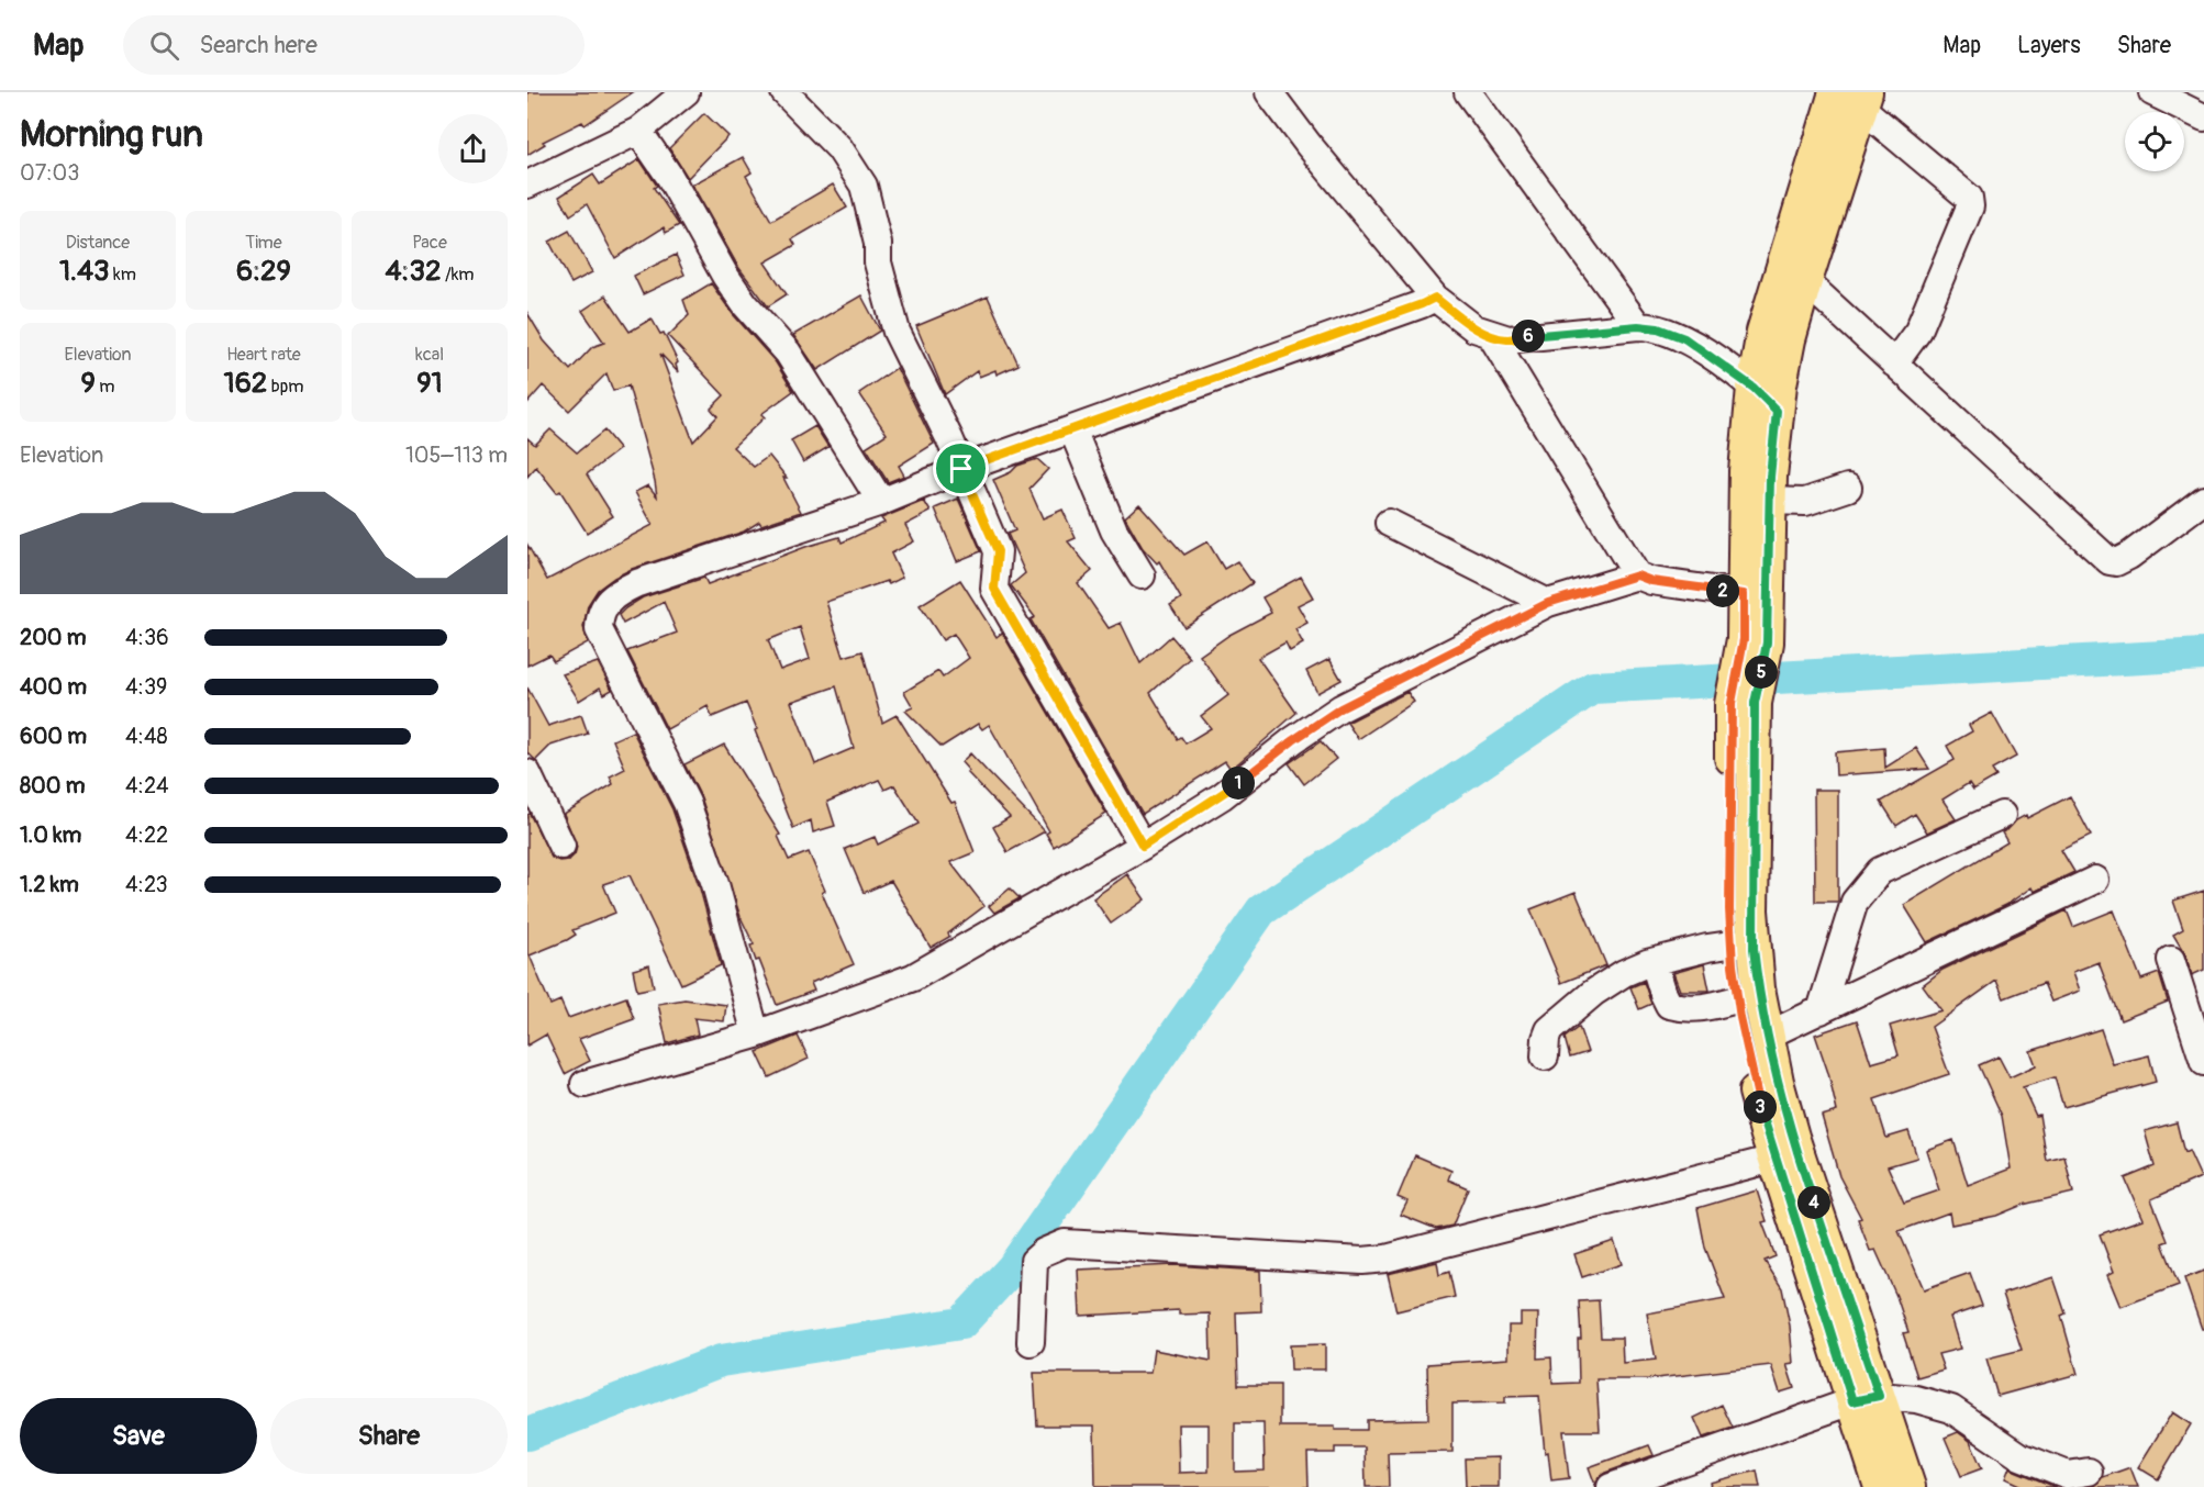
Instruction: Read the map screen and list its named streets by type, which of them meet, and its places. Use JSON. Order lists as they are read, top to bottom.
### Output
{
  "page": {
    "header": "Map",
    "search": "Search here",
    "nav": ["Map", "Layers", "Share"],
    "heading": ["Morning run", "07:03"],
    "stats": [
      ["Distance", "1.43 km"],
      ["Time", "6:29"],
      ["Pace", "4:32 /km"],
      ["Elevation", "9 m"],
      ["Heart rate", "162 bpm"],
      ["kcal", "91"]
    ],
    "pins": [
      "6",
      "2",
      "5",
      "1",
      "3",
      "4"
    ],
    "chart": ["Elevation", "105–113 m"],
    "list": [
      {
        "name": "200 m",
        "note": "4:36"
      },
      {
        "name": "400 m",
        "note": "4:39"
      },
      {
        "name": "600 m",
        "note": "4:48"
      },
      {
        "name": "800 m",
        "note": "4:24"
      },
      {
        "name": "1.0 km",
        "note": "4:22"
      },
      {
        "name": "1.2 km",
        "note": "4:23"
      }
    ],
    "buttons": ["Save", "Share"]
  }
}
